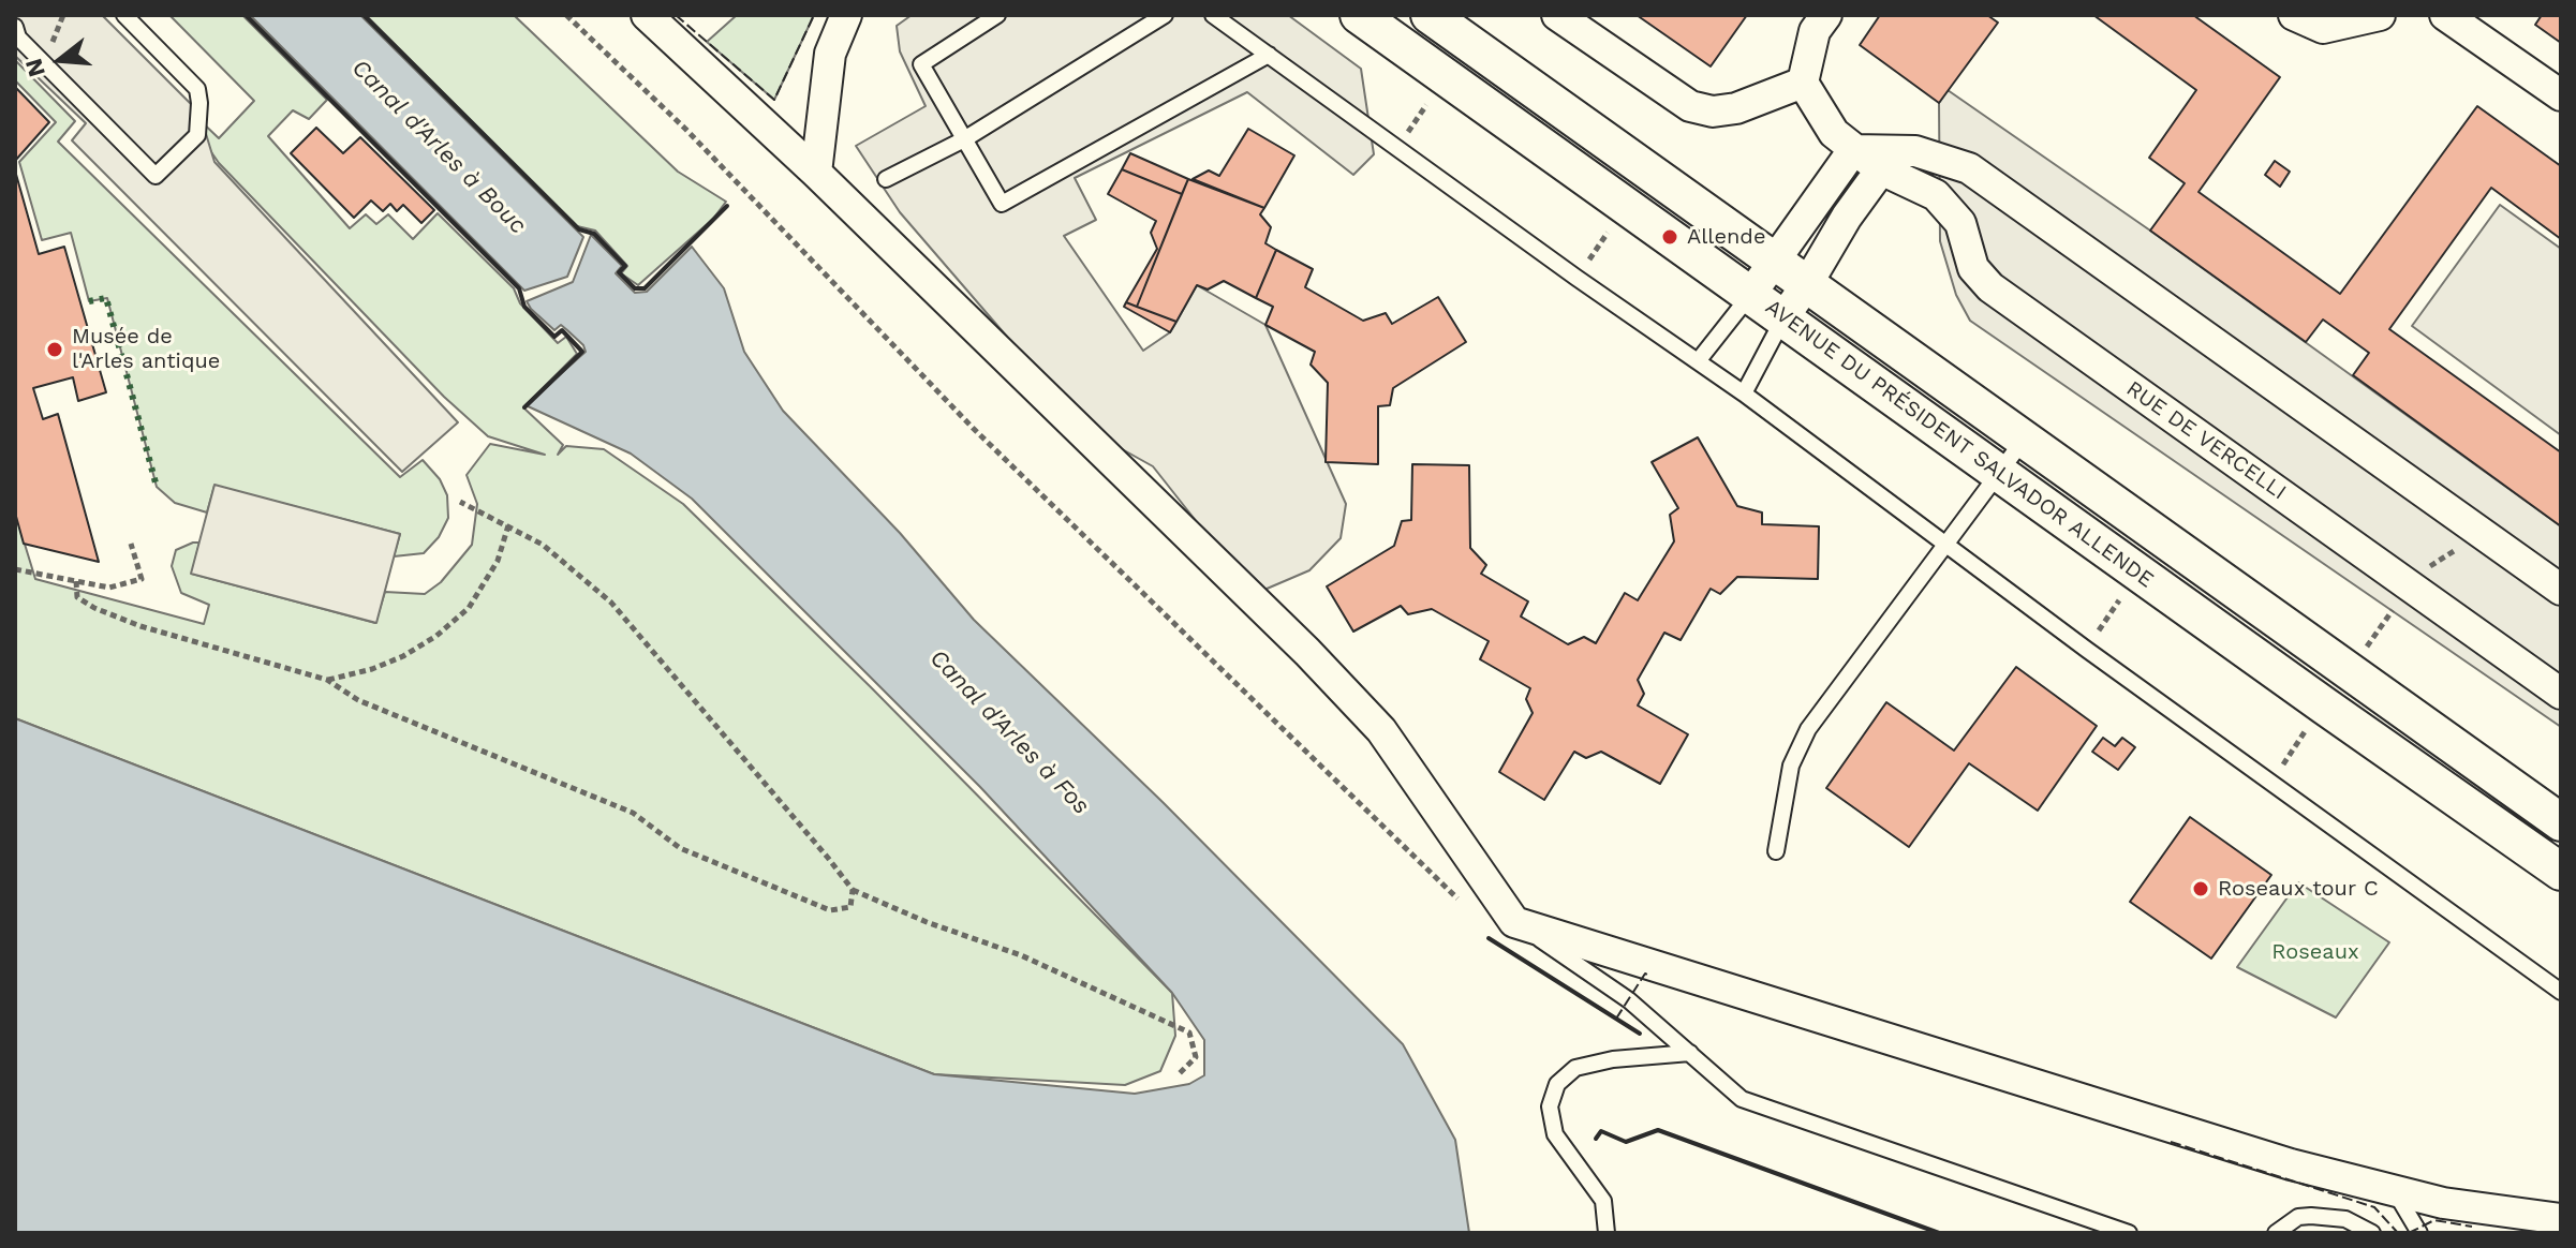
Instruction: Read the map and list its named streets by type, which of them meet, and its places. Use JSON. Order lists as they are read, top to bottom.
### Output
{
  "streets": {
    "street": ["RUE DE VERCELLI", "AVENUE DU PRÉSIDENT SALVADOR ALLENDE"]
  },
  "water": ["Canal d'Arles à Bouc", "Canal d'Arles à Fos"],
  "parks": ["Roseaux"],
  "places": ["Allende", "Musée de l'Arles antique", "Roseaux tour C"],
  "north": "left"
}
